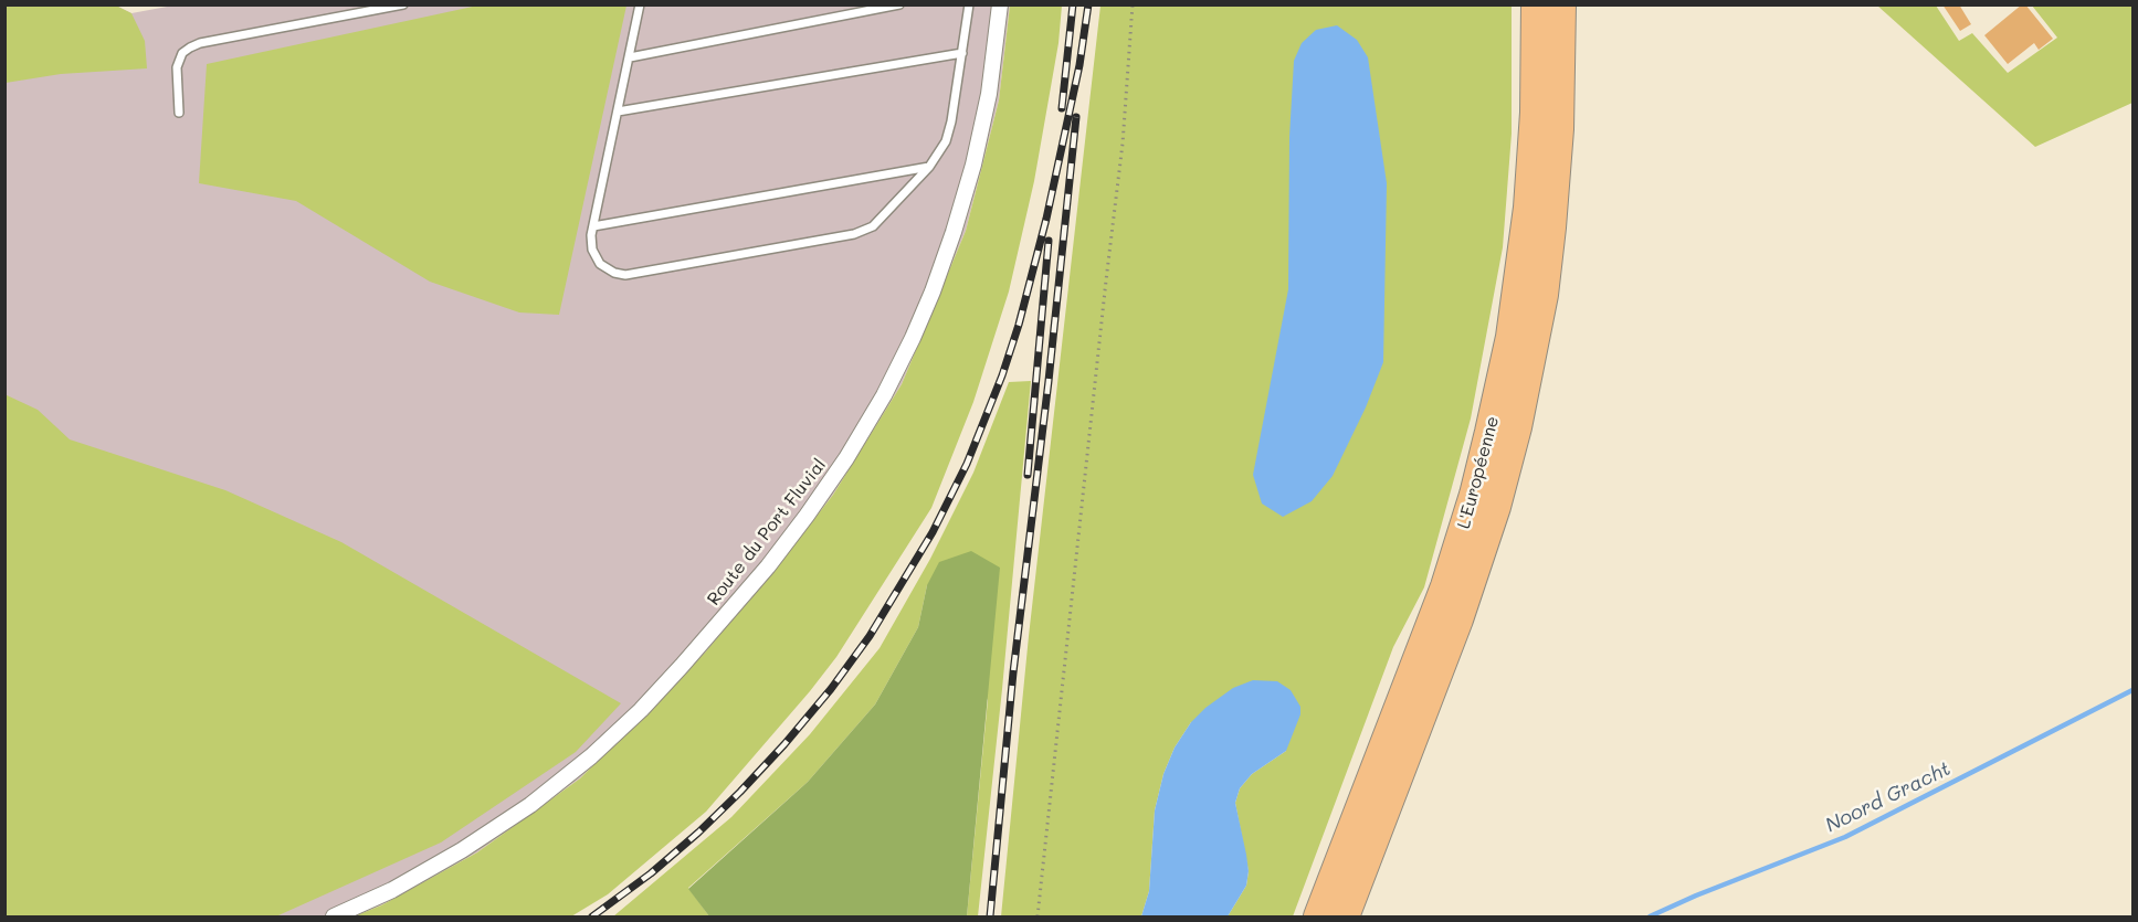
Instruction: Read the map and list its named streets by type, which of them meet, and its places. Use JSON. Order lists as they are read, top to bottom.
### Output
{
  "streets": {
    "highway": ["L'Européenne"],
    "street": ["Route du Port Fluvial"]
  },
  "water": ["Noord Gracht"]
}
